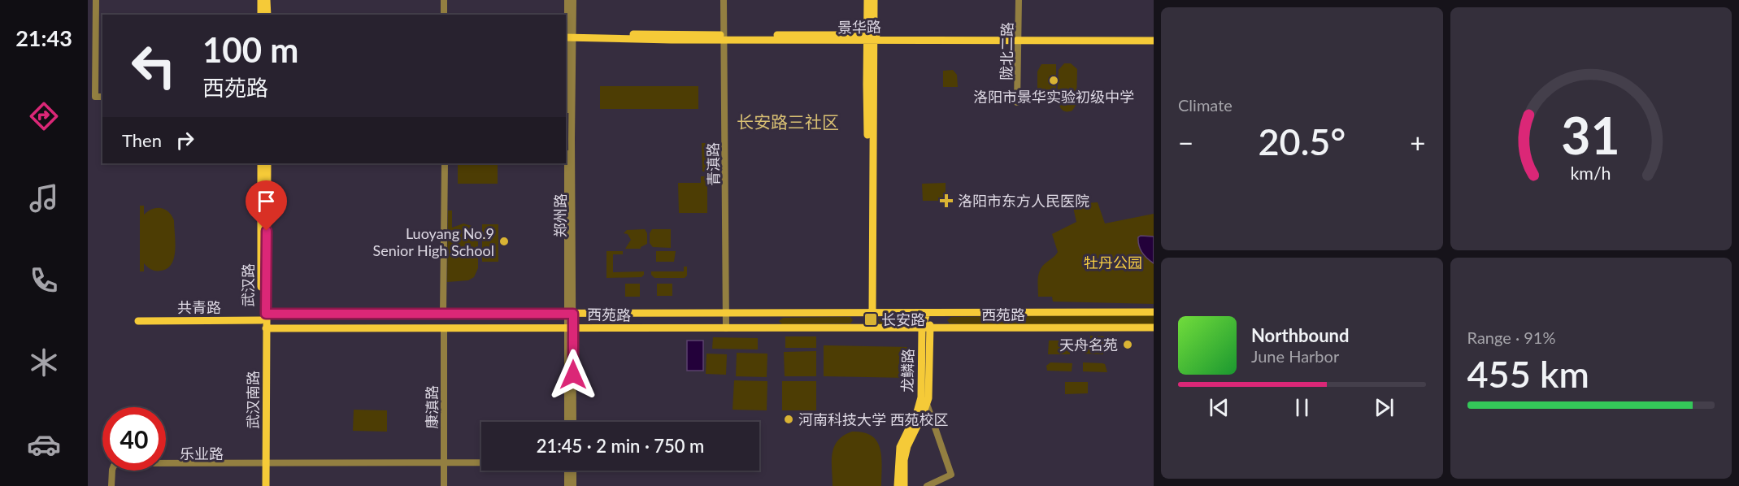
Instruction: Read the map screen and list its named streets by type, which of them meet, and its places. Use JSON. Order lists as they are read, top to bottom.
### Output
{
  "streets": {
    "main road": [
      "景华路",
      "武汉路",
      "共青路",
      "西苑路",
      "龙鳞路",
      "武汉南路"
    ],
    "street": [
      "陇北二路",
      "青滇路",
      "郑州路",
      "康滇路",
      "乐业路"
    ]
  },
  "crossings": [
    ["景华路", "陇北二路"],
    ["景华路", "青滇路"],
    ["景华路", "郑州路"],
    ["青滇路", "西苑路"],
    ["郑州路", "西苑路"],
    ["武汉路", "共青路"],
    ["武汉路", "西苑路"],
    ["武汉路", "武汉南路"],
    ["共青路", "西苑路"],
    ["共青路", "武汉南路"],
    ["西苑路", "龙鳞路"],
    ["西苑路", "武汉南路"],
    ["西苑路", "康滇路"],
    ["武汉南路", "乐业路"],
    ["康滇路", "乐业路"]
  ],
  "districts": ["长安路三社区"],
  "parks": ["牡丹公园"],
  "places": {
    "other": [
      "洛阳市景华实验初级中学",
      "Luoyang No.9 Senior High School",
      "天舟名苑",
      "河南科技大学 西苑校区"
    ],
    "health": ["洛阳市东方人民医院"],
    "transit": ["长安路"]
  },
  "page": {
    "tabs": "21:43",
    "tile": [
      "Climate",
      ["Range · 91%", "455 km"]
    ],
    "turn": ["100 m", "西苑路"],
    "then": "Then",
    "heat": ["−", "20.5°", "+"],
    "song": ["Northbound", "June Harbor"],
    "limit": "40",
    "trip": "21:45 · 2 min · 750 m",
    "gauge": ["31", "km/h"]
  }
}
